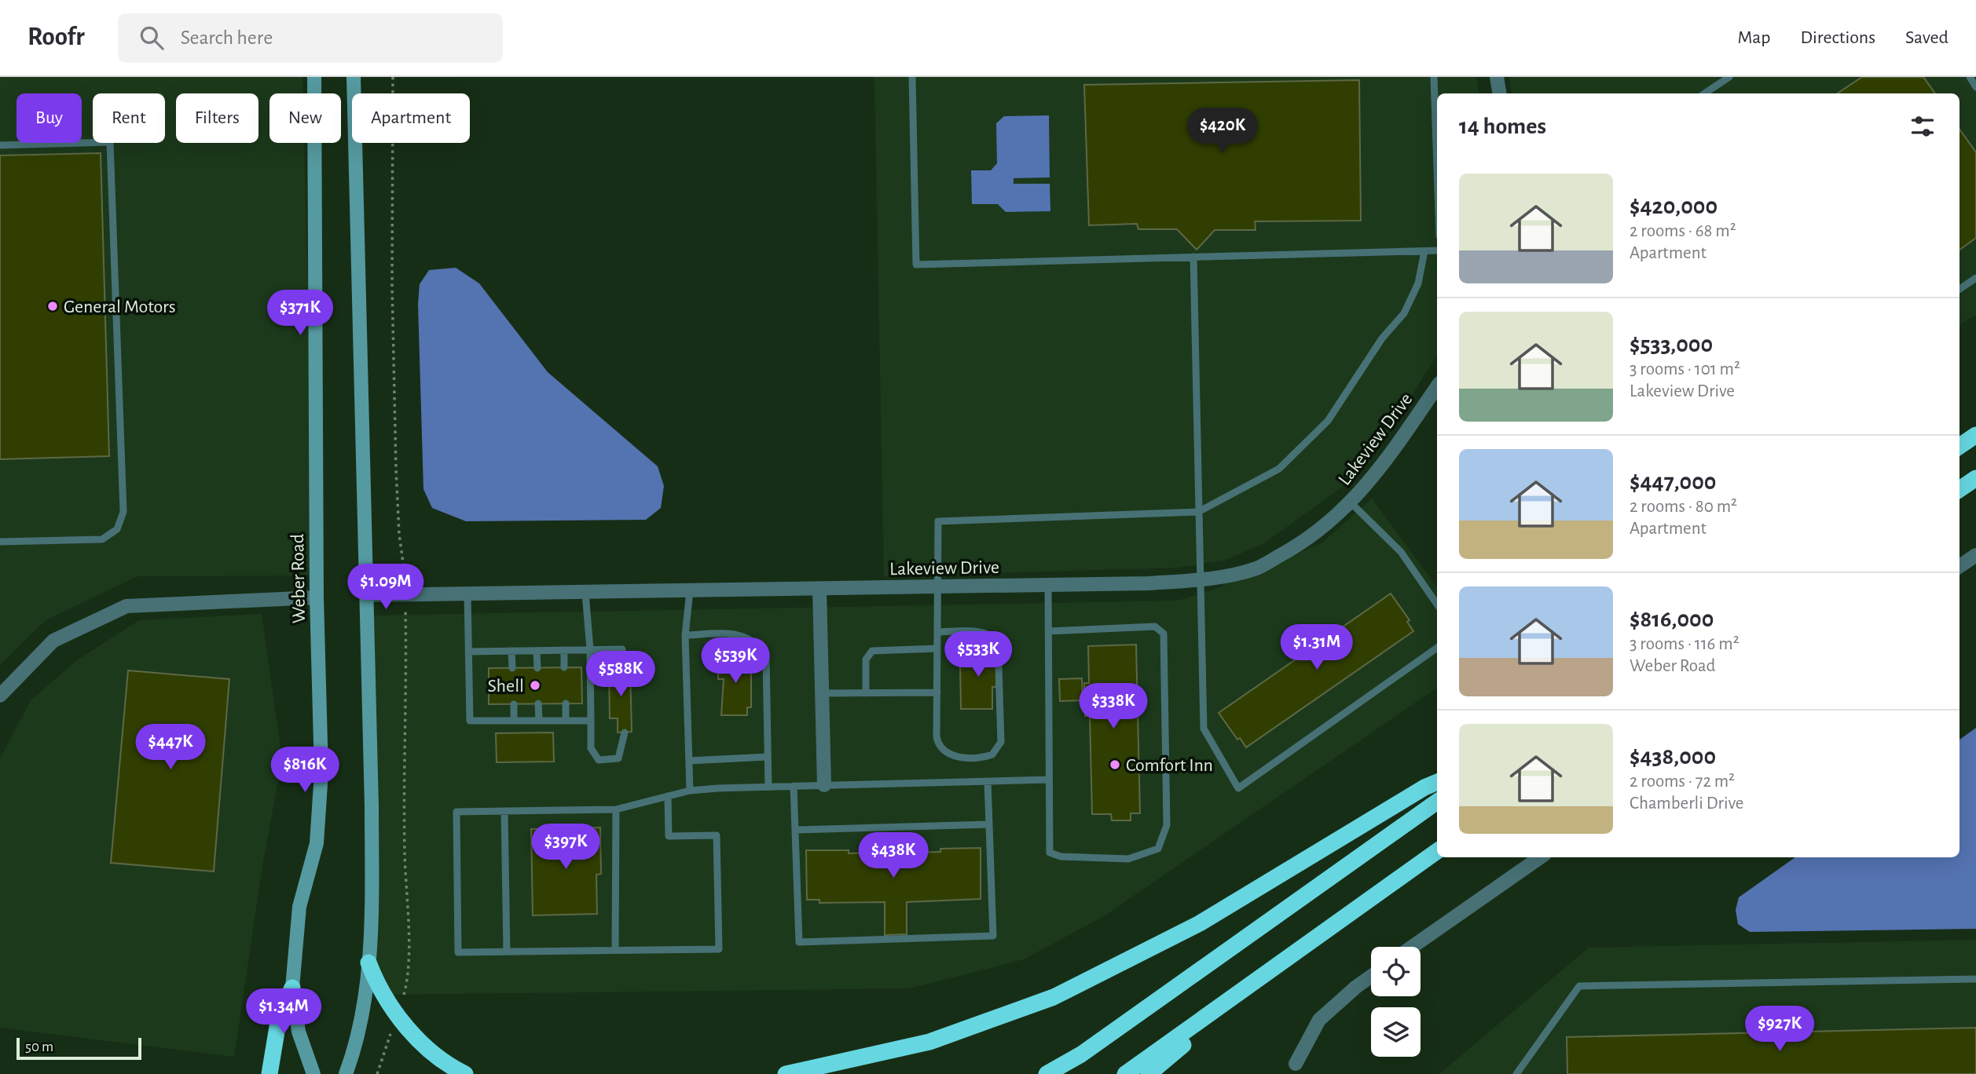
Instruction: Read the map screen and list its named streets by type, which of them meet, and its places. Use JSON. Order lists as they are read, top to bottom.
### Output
{
  "streets": {
    "main road": ["Weber Road"],
    "street": ["Lakeview Drive"]
  },
  "places": ["General Motors", "Shell", "Comfort Inn"],
  "scale_bar": "50 m",
  "page": {
    "header": "Roofr",
    "search": "Search here",
    "nav": ["Map", "Directions", "Saved"],
    "chip": [
      "Buy",
      "Rent",
      "Filters",
      "New",
      "Apartment"
    ],
    "heading": "14 homes",
    "price": [
      "$420K",
      "$371K",
      "$1.09M",
      "$1.31M",
      "$533K",
      "$539K",
      "$588K",
      "$338K",
      "$447K",
      "$816K",
      "$397K",
      "$438K",
      "$1.34M",
      "$927K"
    ],
    "list": [
      {
        "name": "$420,000",
        "note": "2 rooms · 68 m² · Apartment"
      },
      {
        "name": "$533,000",
        "note": "3 rooms · 101 m² · Lakeview Drive"
      },
      {
        "name": "$447,000",
        "note": "2 rooms · 80 m² · Apartment"
      },
      {
        "name": "$816,000",
        "note": "3 rooms · 116 m² · Weber Road"
      },
      {
        "name": "$438,000",
        "note": "2 rooms · 72 m² · Chamberli Drive"
      }
    ],
    "scale": "50 m"
  }
}
